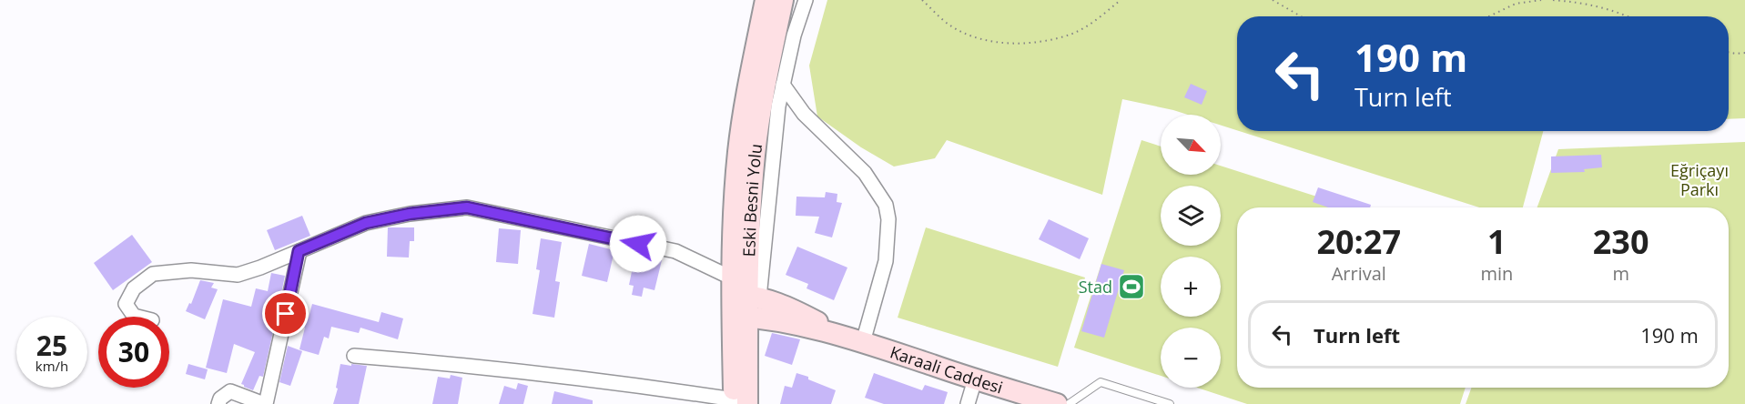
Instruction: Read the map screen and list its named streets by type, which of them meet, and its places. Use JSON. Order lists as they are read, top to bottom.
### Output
{
  "streets": {
    "main road": ["Eski Besni Yolu", "Karaali Caddesi"]
  },
  "parks": ["Eğriçayı Parkı"],
  "places": {
    "sports": ["Stad"]
  },
  "north": "bottom right",
  "page": {
    "turn": ["190 m", "Turn left"],
    "map_buttons": ["+", "−"],
    "eta": [
      "20:27",
      "Arrival",
      "1",
      "min",
      "230",
      "m"
    ],
    "list": [
      {
        "name": "Turn left",
        "value": "190 m"
      }
    ],
    "speed": "25 km/h",
    "limit": "30"
  }
}
